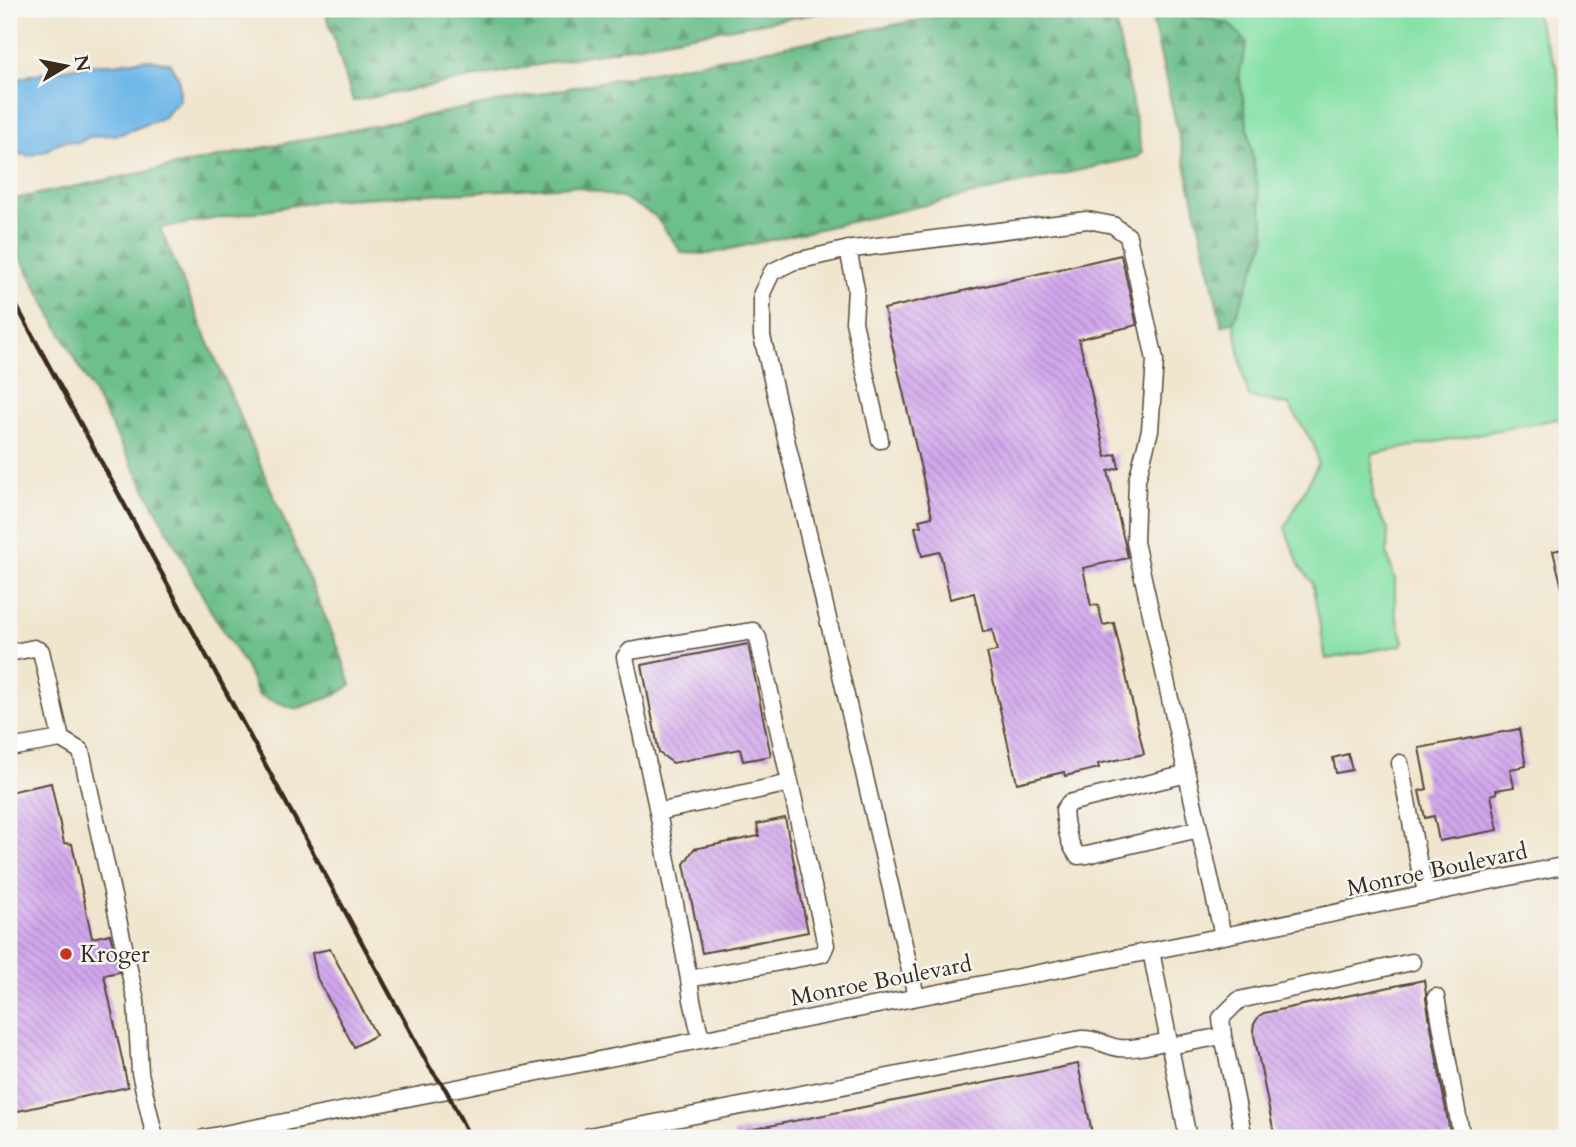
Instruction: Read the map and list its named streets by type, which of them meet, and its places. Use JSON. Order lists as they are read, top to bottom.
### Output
{
  "streets": {
    "street": ["Monroe Boulevard"]
  },
  "places": ["Kroger"],
  "north": "right"
}
